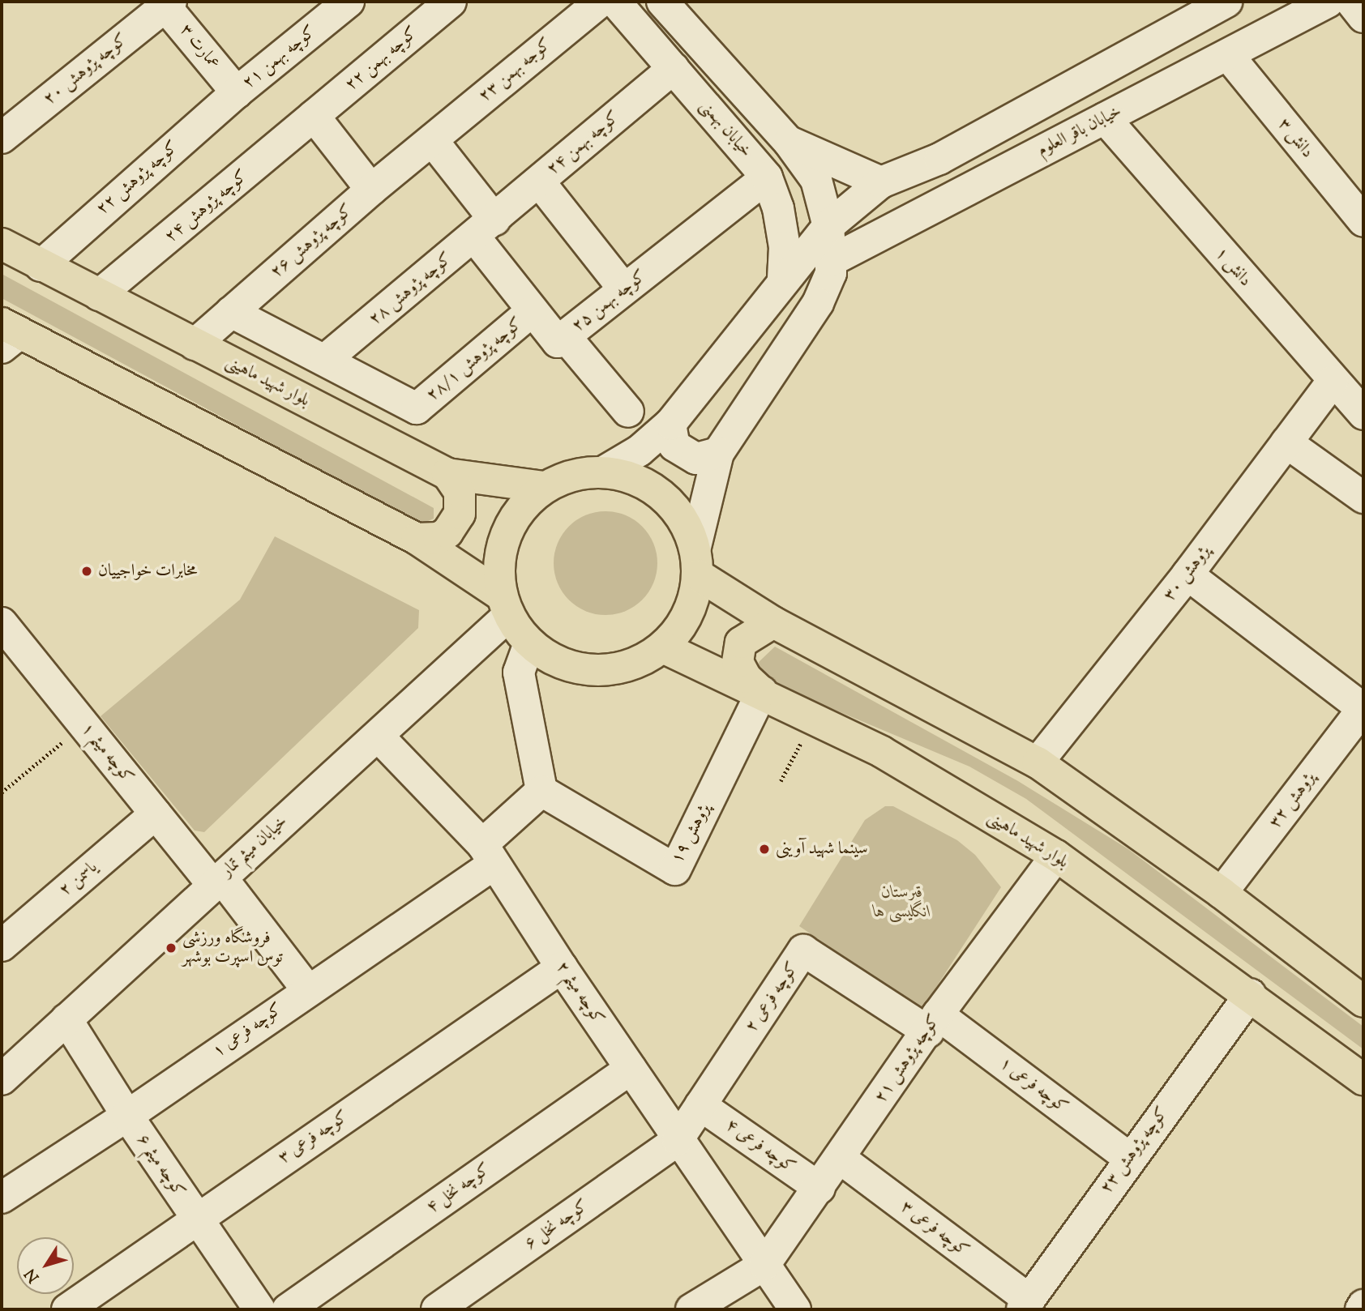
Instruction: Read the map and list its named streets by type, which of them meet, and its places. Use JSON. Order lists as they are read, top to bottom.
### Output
{
  "streets": {
    "main road": ["بلوار شهید ماهینی"],
    "street": [
      "عمارت ۳",
      "کوچه بهمن ۲۱",
      "کوچه بهمن ۲۲",
      "کوچه پژوهش ۲۰",
      "کوجه بهمن ۲۳",
      "خیابان بهمنی",
      "خیابان باقر العلوم",
      "دانش ۳",
      "کوچه بهمن ۲۴",
      "کوچه پژوهش ۲۲",
      "کوچه پژوهش ۲۴",
      "کوچه پژوهش ۲۶",
      "دانش ۱",
      "کوچه پژوهش ۲۸",
      "کوچه بهمن ۲۵",
      "کوچه پژوهش ۲۸/۱",
      "پژوهش ۳۰",
      "کوچه میثم ۱",
      "پژوهش ۳۲",
      "پژوهش ۱۹",
      "خیابان میثم تمار",
      "یاسمن ۲",
      "کوچه میثم ۲",
      "کوچه فرعی ۲",
      "کوچه فرعی ۱",
      "کوچه پژوهش ۲۱",
      "کوچه فرعی ۳",
      "کوچه فرعی ۴",
      "کوچه پژوهش ۲۳",
      "کوچه میثم ۶",
      "کوچه نخل ۴",
      "کوچه نخل ۶"
    ]
  },
  "crossings": [
    ["عمارت ۳", "کوچه بهمن ۲۱"],
    ["عمارت ۳", "کوچه پژوهش ۲۰"],
    ["عمارت ۳", "کوچه پژوهش ۲۲"],
    ["کوچه بهمن ۲۱", "کوچه پژوهش ۲۲"],
    ["کوچه بهمن ۲۲", "کوچه پژوهش ۲۴"],
    ["کوجه بهمن ۲۳", "کوچه پژوهش ۲۶"],
    ["کوجه بهمن ۲۳", "کوچه بهمن ۲۵"],
    ["خیابان بهمنی", "کوچه بهمن ۲۴"],
    ["خیابان بهمنی", "کوچه بهمن ۲۵"],
    ["خیابان باقر العلوم", "دانش ۳"],
    ["خیابان باقر العلوم", "دانش ۱"],
    ["کوچه بهمن ۲۴", "کوچه پژوهش ۲۸"],
    ["کوچه بهمن ۲۴", "کوچه بهمن ۲۵"],
    ["کوچه پژوهش ۲۲", "بلوار شهید ماهینی"],
    ["کوچه پژوهش ۲۴", "بلوار شهید ماهینی"],
    ["کوچه پژوهش ۲۶", "کوچه بهمن ۲۵"],
    ["کوچه پژوهش ۲۶", "بلوار شهید ماهینی"],
    ["دانش ۱", "پژوهش ۳۰"],
    ["کوچه پژوهش ۲۸", "کوچه بهمن ۲۵"],
    ["کوچه پژوهش ۲۸", "کوچه پژوهش ۲۸/۱"],
    ["کوچه بهمن ۲۵", "کوچه پژوهش ۲۸/۱"],
    ["بلوار شهید ماهینی", "پژوهش ۱۹"],
    ["بلوار شهید ماهینی", "خیابان میثم تمار"],
    ["بلوار شهید ماهینی", "کوچه پژوهش ۲۱"],
    ["بلوار شهید ماهینی", "کوچه پژوهش ۲۳"],
    ["کوچه میثم ۱", "خیابان میثم تمار"],
    ["کوچه میثم ۱", "یاسمن ۲"],
    ["کوچه میثم ۱", "کوچه فرعی ۱"],
    ["پژوهش ۱۹", "کوچه فرعی ۱"],
    ["خیابان میثم تمار", "کوچه میثم ۲"],
    ["خیابان میثم تمار", "کوچه میثم ۶"],
    ["کوچه میثم ۲", "کوچه فرعی ۲"],
    ["کوچه میثم ۲", "کوچه فرعی ۱"],
    ["کوچه میثم ۲", "کوچه پژوهش ۲۱"],
    ["کوچه میثم ۲", "کوچه فرعی ۳"],
    ["کوچه میثم ۲", "کوچه نخل ۴"],
    ["کوچه میثم ۲", "کوچه نخل ۶"],
    ["کوچه فرعی ۲", "کوچه فرعی ۱"],
    ["کوچه فرعی ۲", "کوچه پژوهش ۲۱"],
    ["کوچه فرعی ۲", "کوچه فرعی ۴"],
    ["کوچه فرعی ۲", "کوچه نخل ۶"],
    ["کوچه فرعی ۱", "کوچه پژوهش ۲۱"],
    ["کوچه فرعی ۱", "کوچه پژوهش ۲۳"],
    ["کوچه فرعی ۱", "کوچه میثم ۶"],
    ["کوچه پژوهش ۲۱", "کوچه فرعی ۳"],
    ["کوچه پژوهش ۲۱", "کوچه فرعی ۴"],
    ["کوچه فرعی ۳", "کوچه پژوهش ۲۳"],
    ["کوچه فرعی ۳", "کوچه میثم ۶"]
  ],
  "parks": ["قبرستان انگلیسی ها"],
  "places": ["مخابرات خواجییان", "سینما شهید آوینی", "فروشگاه ورزشی توس اسپرت بوشهر"],
  "north": "bottom left"
}
